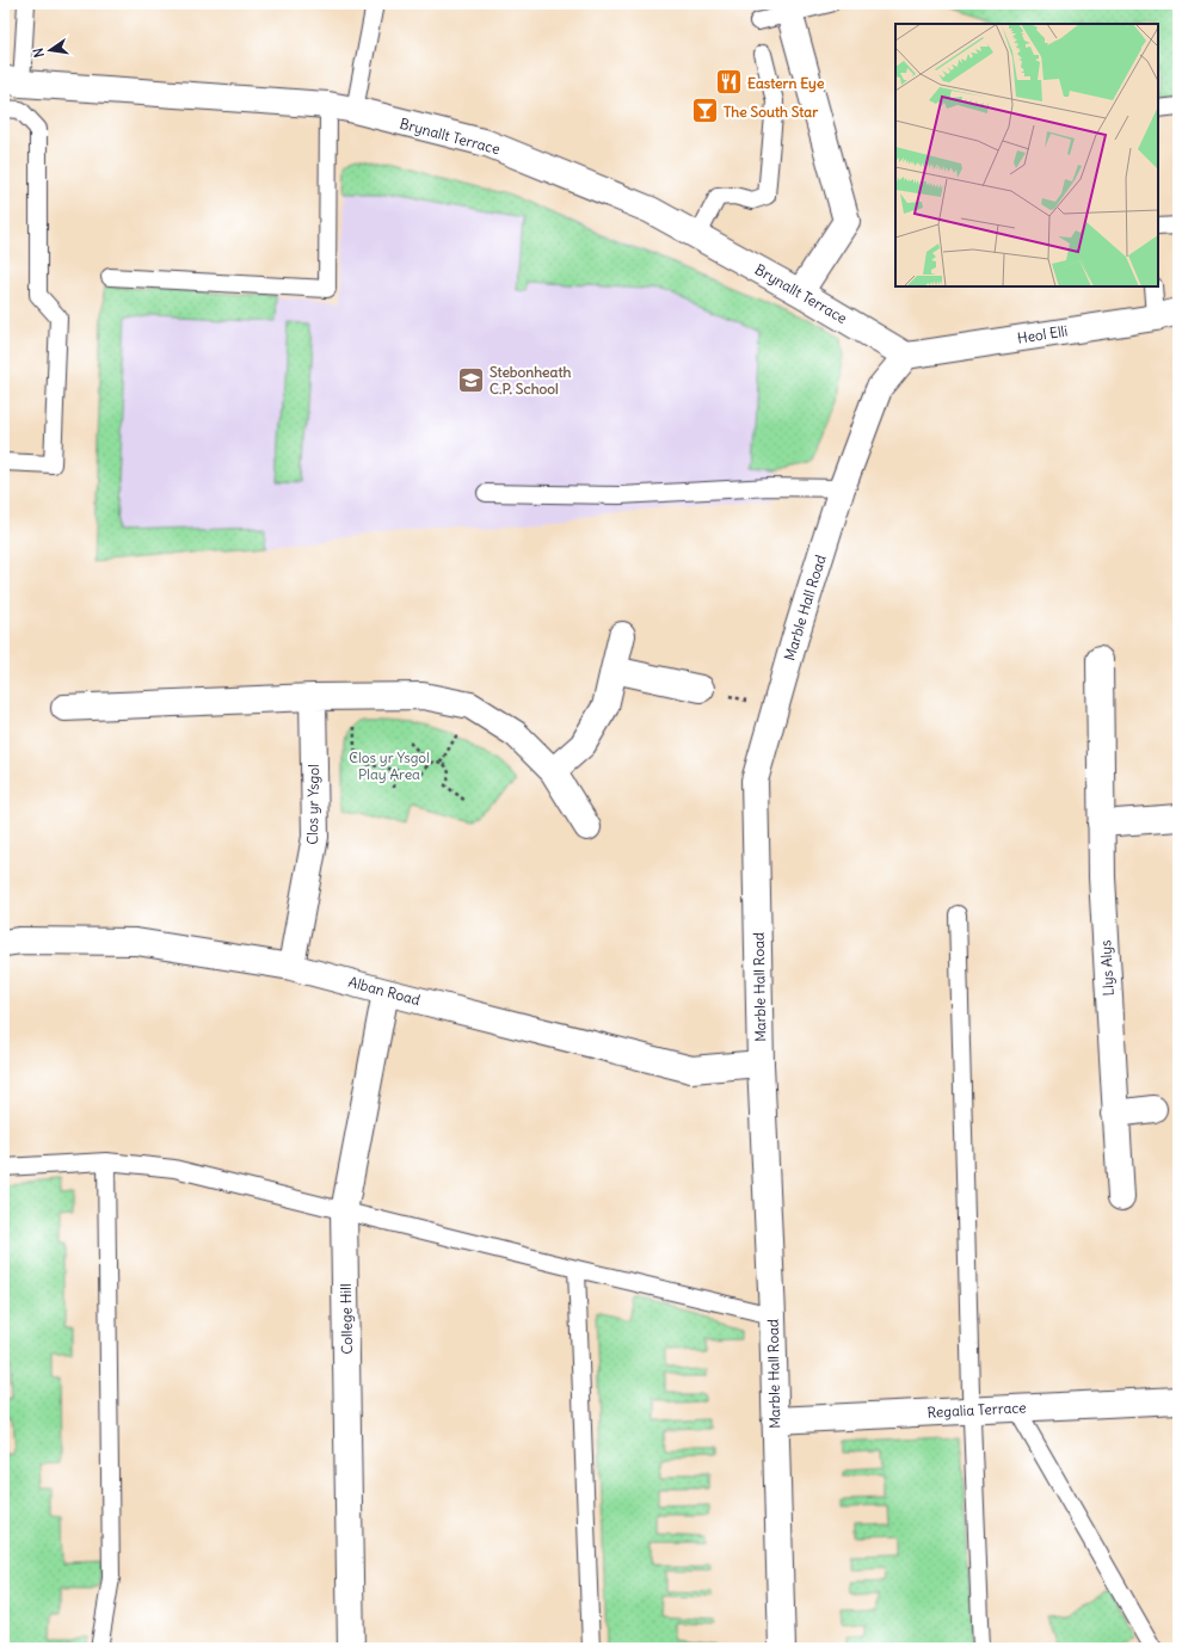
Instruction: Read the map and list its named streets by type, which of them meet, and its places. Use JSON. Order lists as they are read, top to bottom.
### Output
{
  "streets": {
    "street": [
      "Brynallt Terrace",
      "Heol Elli",
      "Marble Hall Road",
      "Clos yr Ysgol",
      "Llys Alys",
      "Alban Road",
      "College Hill",
      "Regalia Terrace"
    ]
  },
  "crossings": [
    ["Brynallt Terrace", "Heol Elli"],
    ["Brynallt Terrace", "Marble Hall Road"],
    ["Heol Elli", "Marble Hall Road"],
    ["Marble Hall Road", "Alban Road"],
    ["Marble Hall Road", "Regalia Terrace"],
    ["Clos yr Ysgol", "Alban Road"],
    ["Alban Road", "College Hill"]
  ],
  "parks": ["Clos yr Ysgol Play Area"],
  "places": {
    "restaurant": ["Eastern Eye"],
    "bar": ["The South Star"],
    "school or university": ["Stebonheath C.P. School"]
  },
  "north": "left"
}
